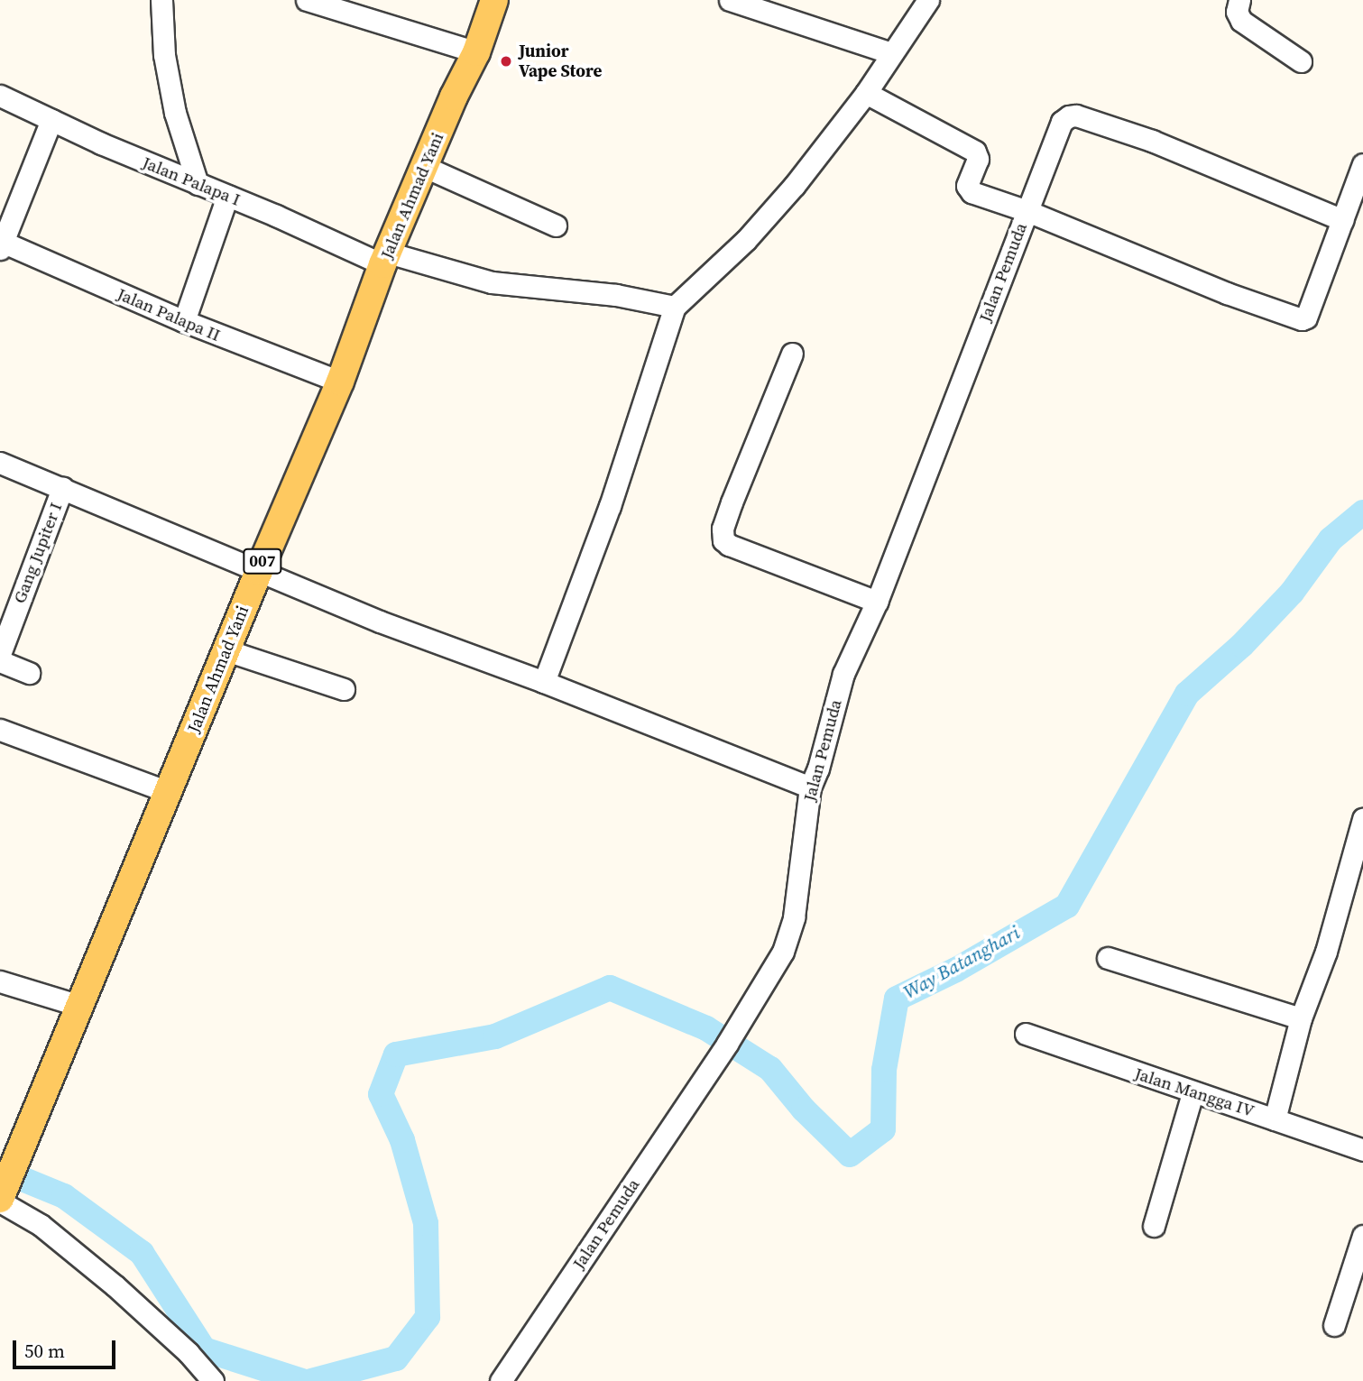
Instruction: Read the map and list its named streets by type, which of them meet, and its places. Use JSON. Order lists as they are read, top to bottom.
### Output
{
  "streets": {
    "main road": ["Jalan Ahmad Yani", "007"],
    "street": [
      "Jalan Palapa I",
      "Jalan Pemuda",
      "Jalan Palapa II",
      "Gang Jupiter I",
      "Jalan Mangga IV"
    ]
  },
  "crossings": [
    ["Jalan Palapa I", "Jalan Ahmad Yani"],
    ["Jalan Ahmad Yani", "Jalan Palapa II"]
  ],
  "water": ["Way Batanghari"],
  "places": ["Junior Vape Store"],
  "scale_bar": "50 m"
}
